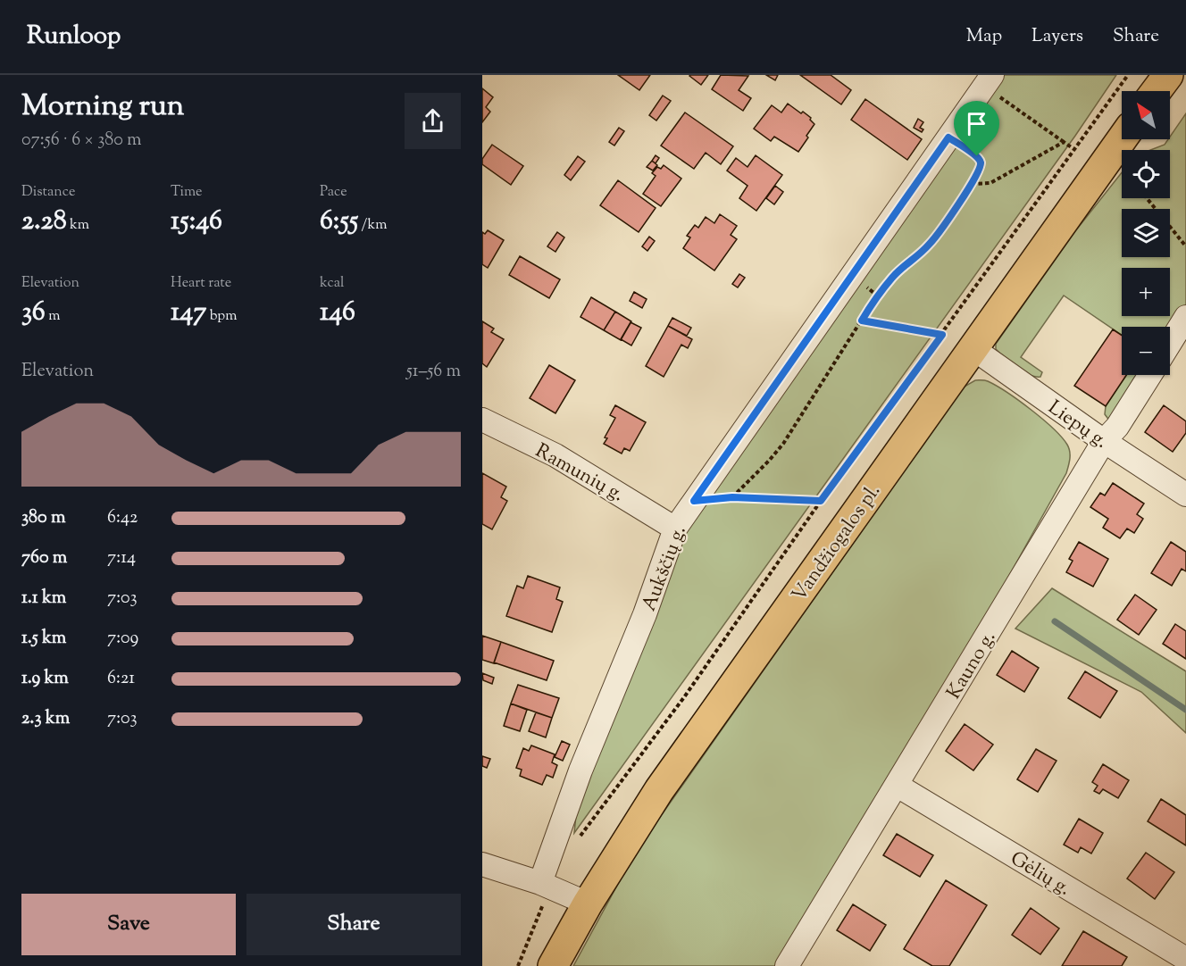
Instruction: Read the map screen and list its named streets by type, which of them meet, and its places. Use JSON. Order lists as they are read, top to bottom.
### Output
{
  "streets": {
    "main road": ["Vandžiogalos pl."],
    "street": [
      "Liepų g.",
      "Ramunių g.",
      "Aukščių g.",
      "Kauno g.",
      "Gėlių g."
    ]
  },
  "crossings": [
    ["Liepų g.", "Vandžiogalos pl."],
    ["Liepų g.", "Kauno g."],
    ["Ramunių g.", "Aukščių g."],
    ["Kauno g.", "Gėlių g."]
  ],
  "north": "top left",
  "page": {
    "header": "Runloop",
    "nav": ["Map", "Layers", "Share"],
    "heading": ["Morning run", "07:56 · 6 × 380 m"],
    "map_buttons": ["+", "−"],
    "stats": [
      ["Distance", "2.28 km"],
      ["Time", "15:46"],
      ["Pace", "6:55 /km"],
      ["Elevation", "36 m"],
      ["Heart rate", "147 bpm"],
      ["kcal", "146"]
    ],
    "chart": ["Elevation", "51–56 m"],
    "list": [
      {
        "name": "380 m",
        "note": "6:42"
      },
      {
        "name": "760 m",
        "note": "7:14"
      },
      {
        "name": "1.1 km",
        "note": "7:03"
      },
      {
        "name": "1.5 km",
        "note": "7:09"
      },
      {
        "name": "1.9 km",
        "note": "6:21"
      },
      {
        "name": "2.3 km",
        "note": "7:03"
      }
    ],
    "buttons": ["Save", "Share"]
  }
}
